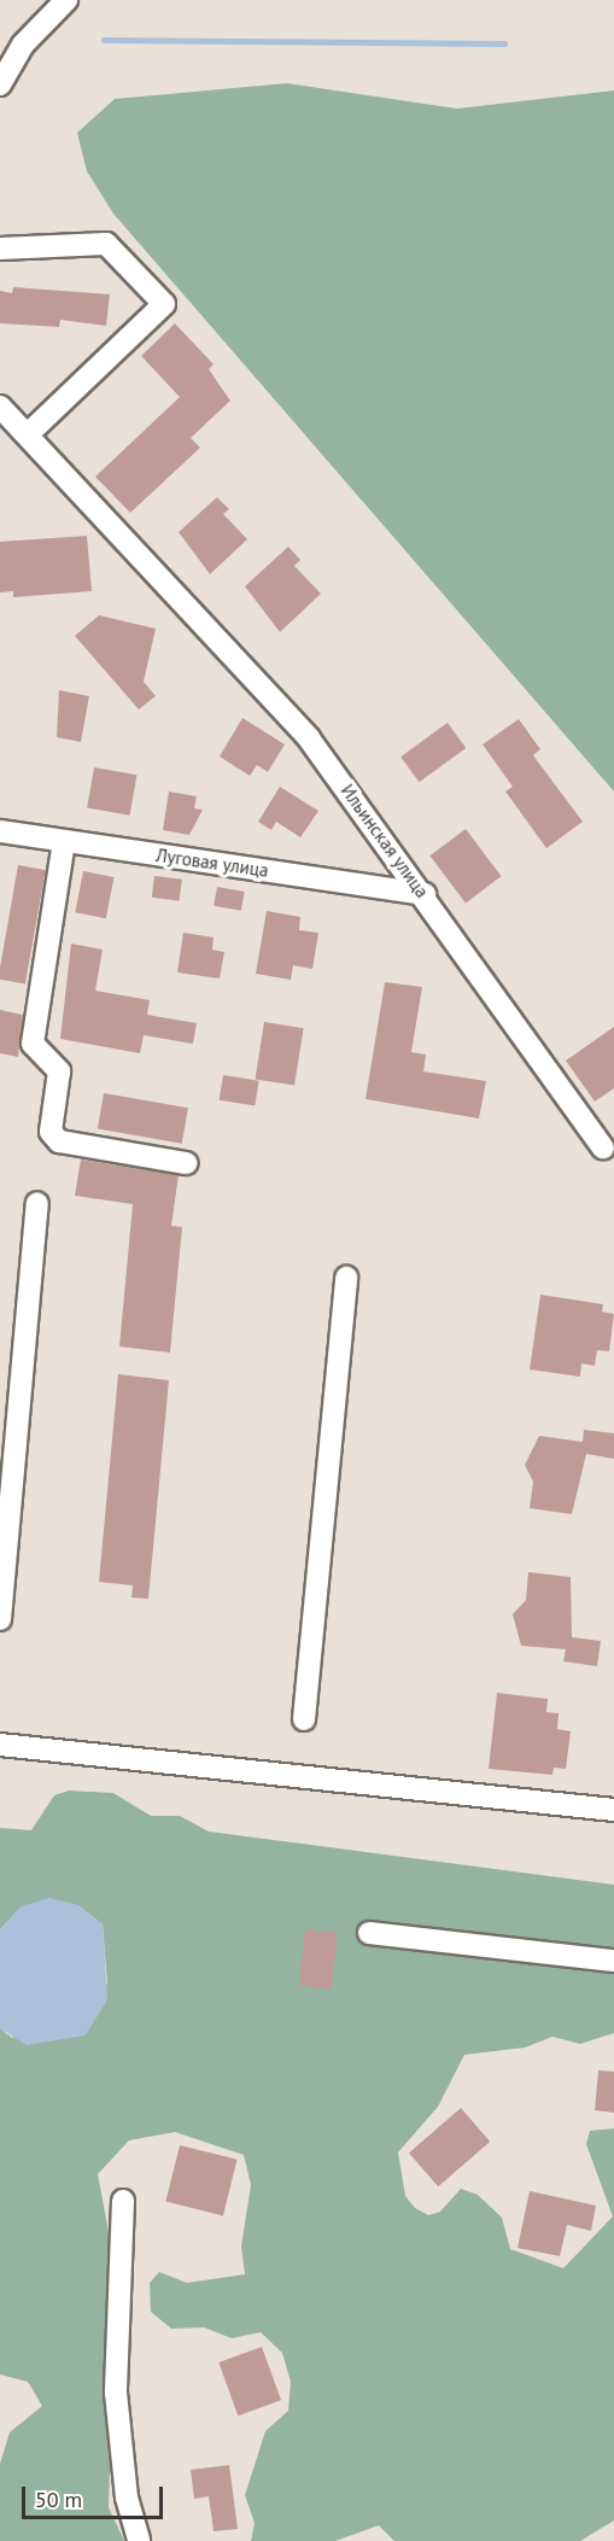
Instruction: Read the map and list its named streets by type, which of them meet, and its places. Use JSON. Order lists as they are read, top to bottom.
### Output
{
  "streets": {
    "street": ["Ильинская улица", "Луговая улица"]
  },
  "crossings": [
    ["Ильинская улица", "Луговая улица"]
  ],
  "scale_bar": "50 m"
}
